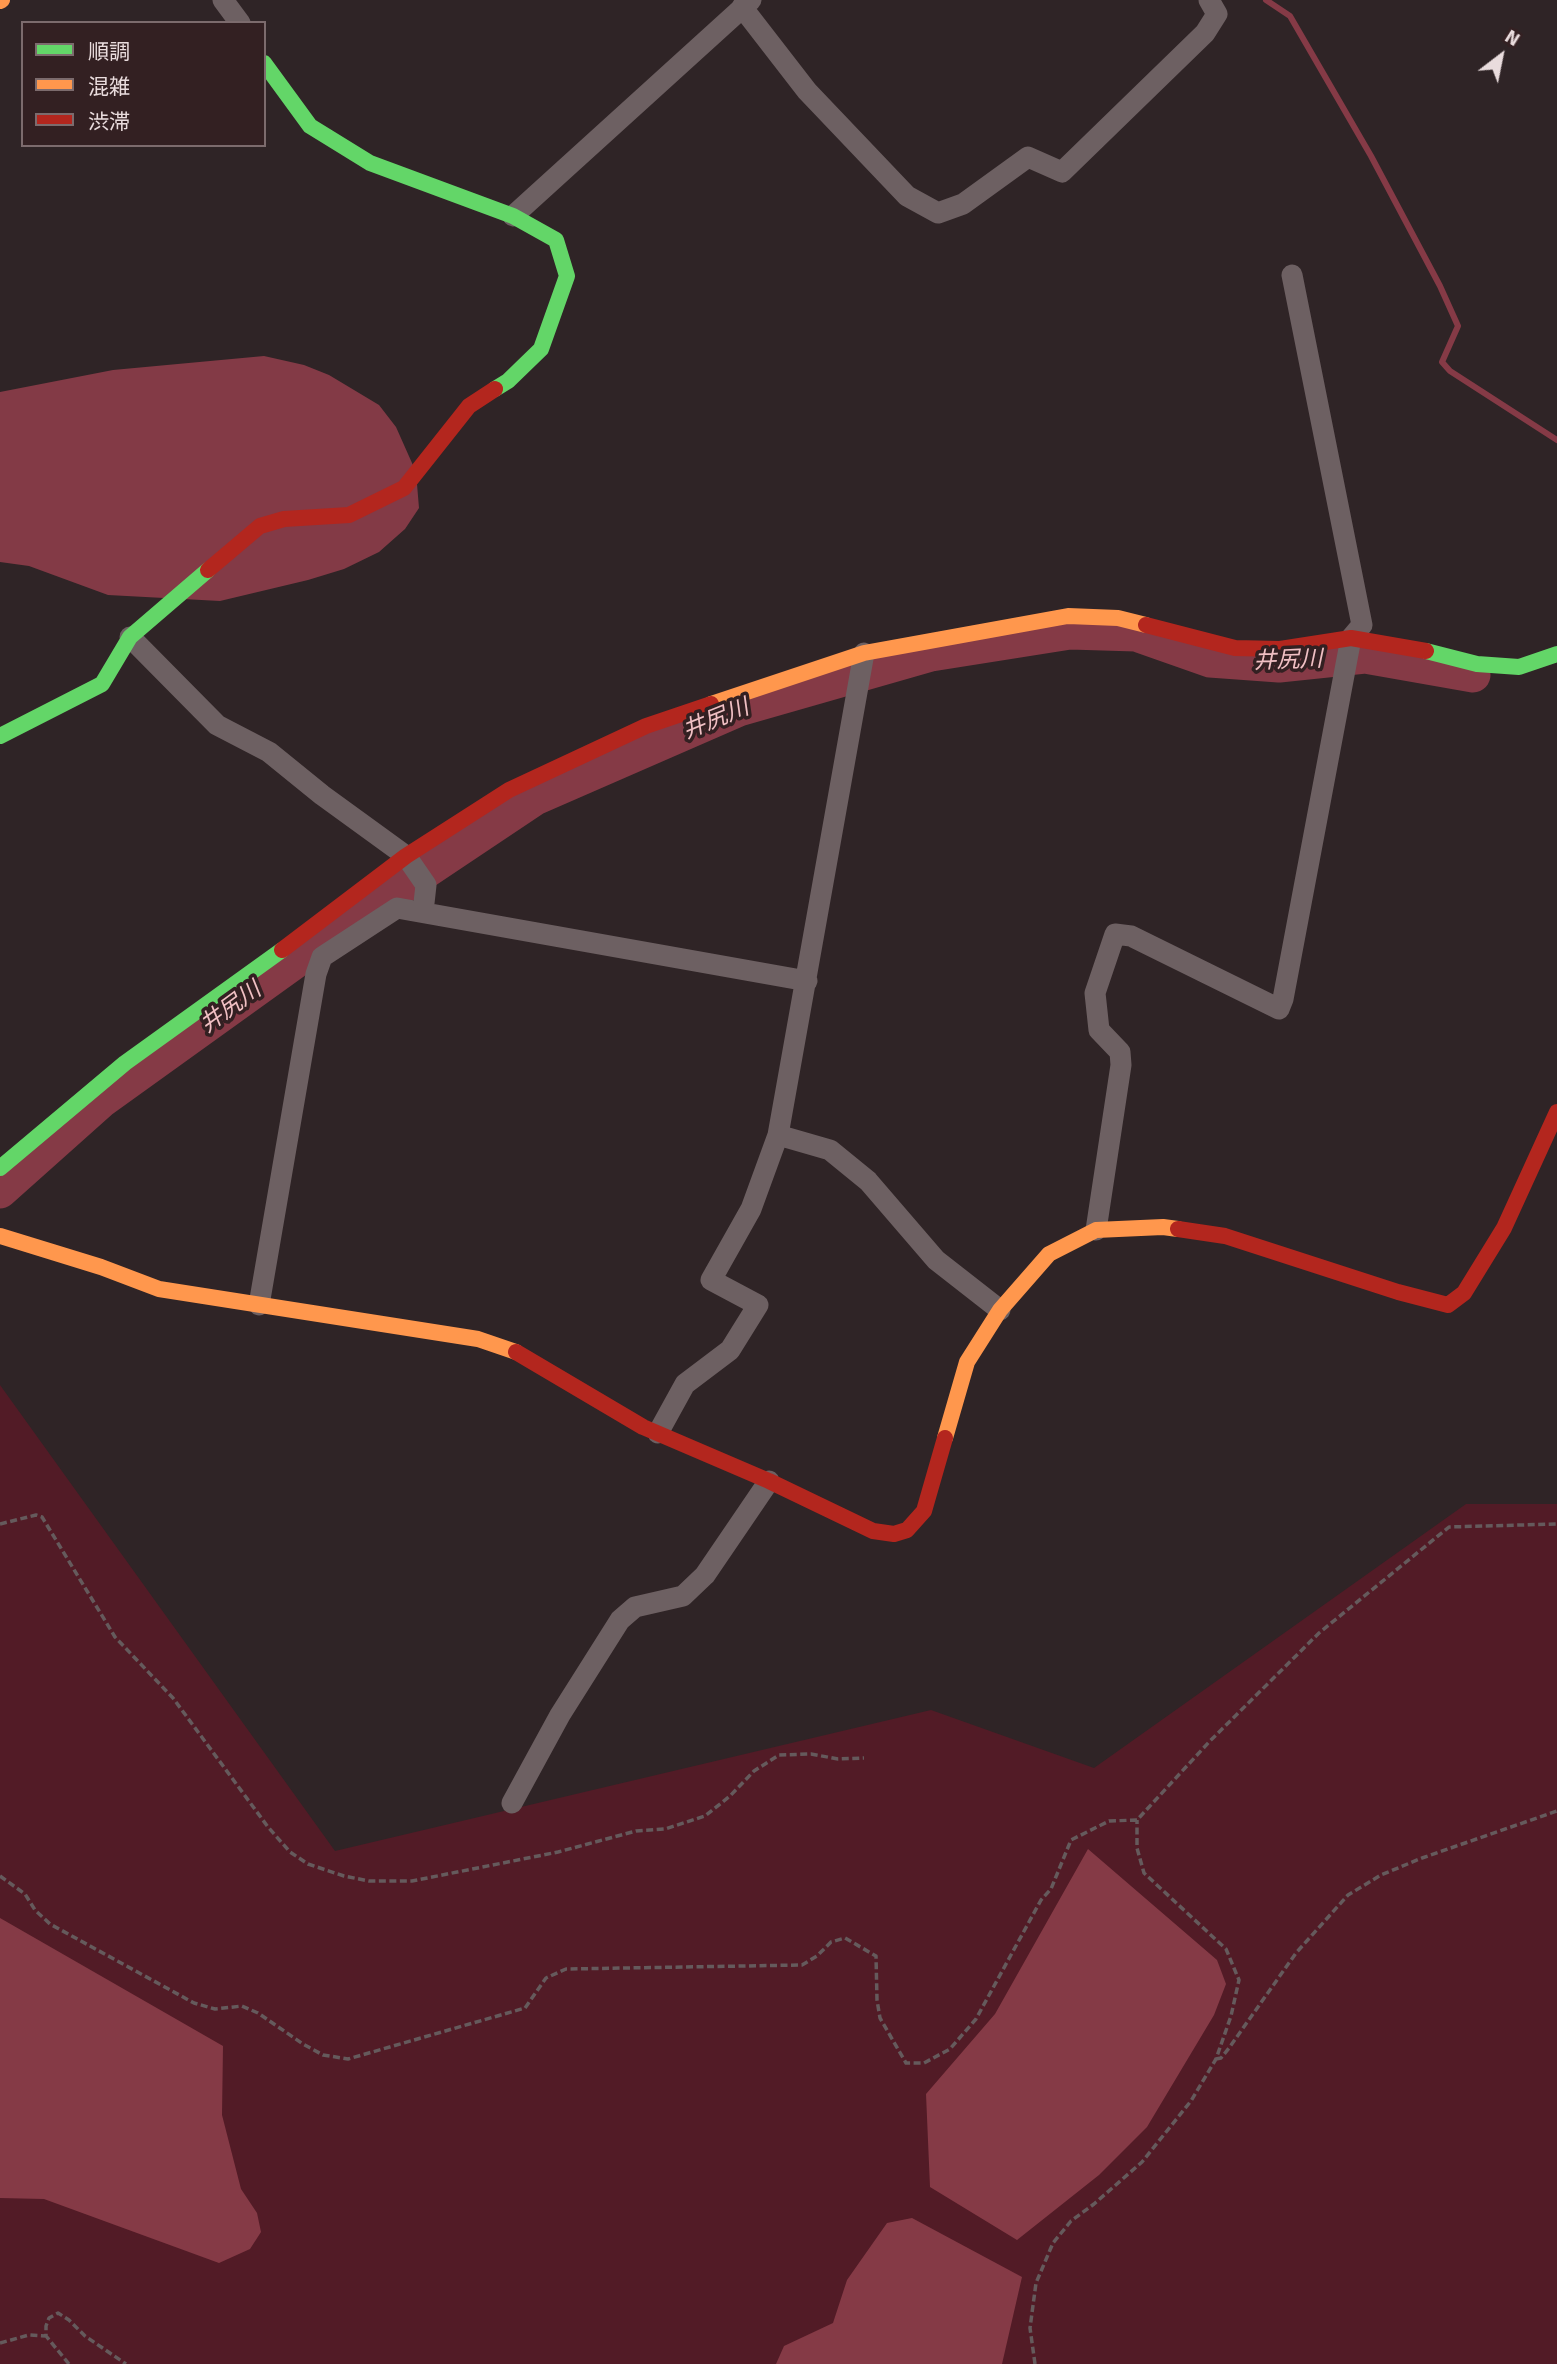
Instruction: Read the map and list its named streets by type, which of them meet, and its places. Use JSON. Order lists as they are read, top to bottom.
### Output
{
  "water": ["井尻川"],
  "legend": ["順調", "混雑", "渋滞"],
  "north": "top right"
}
